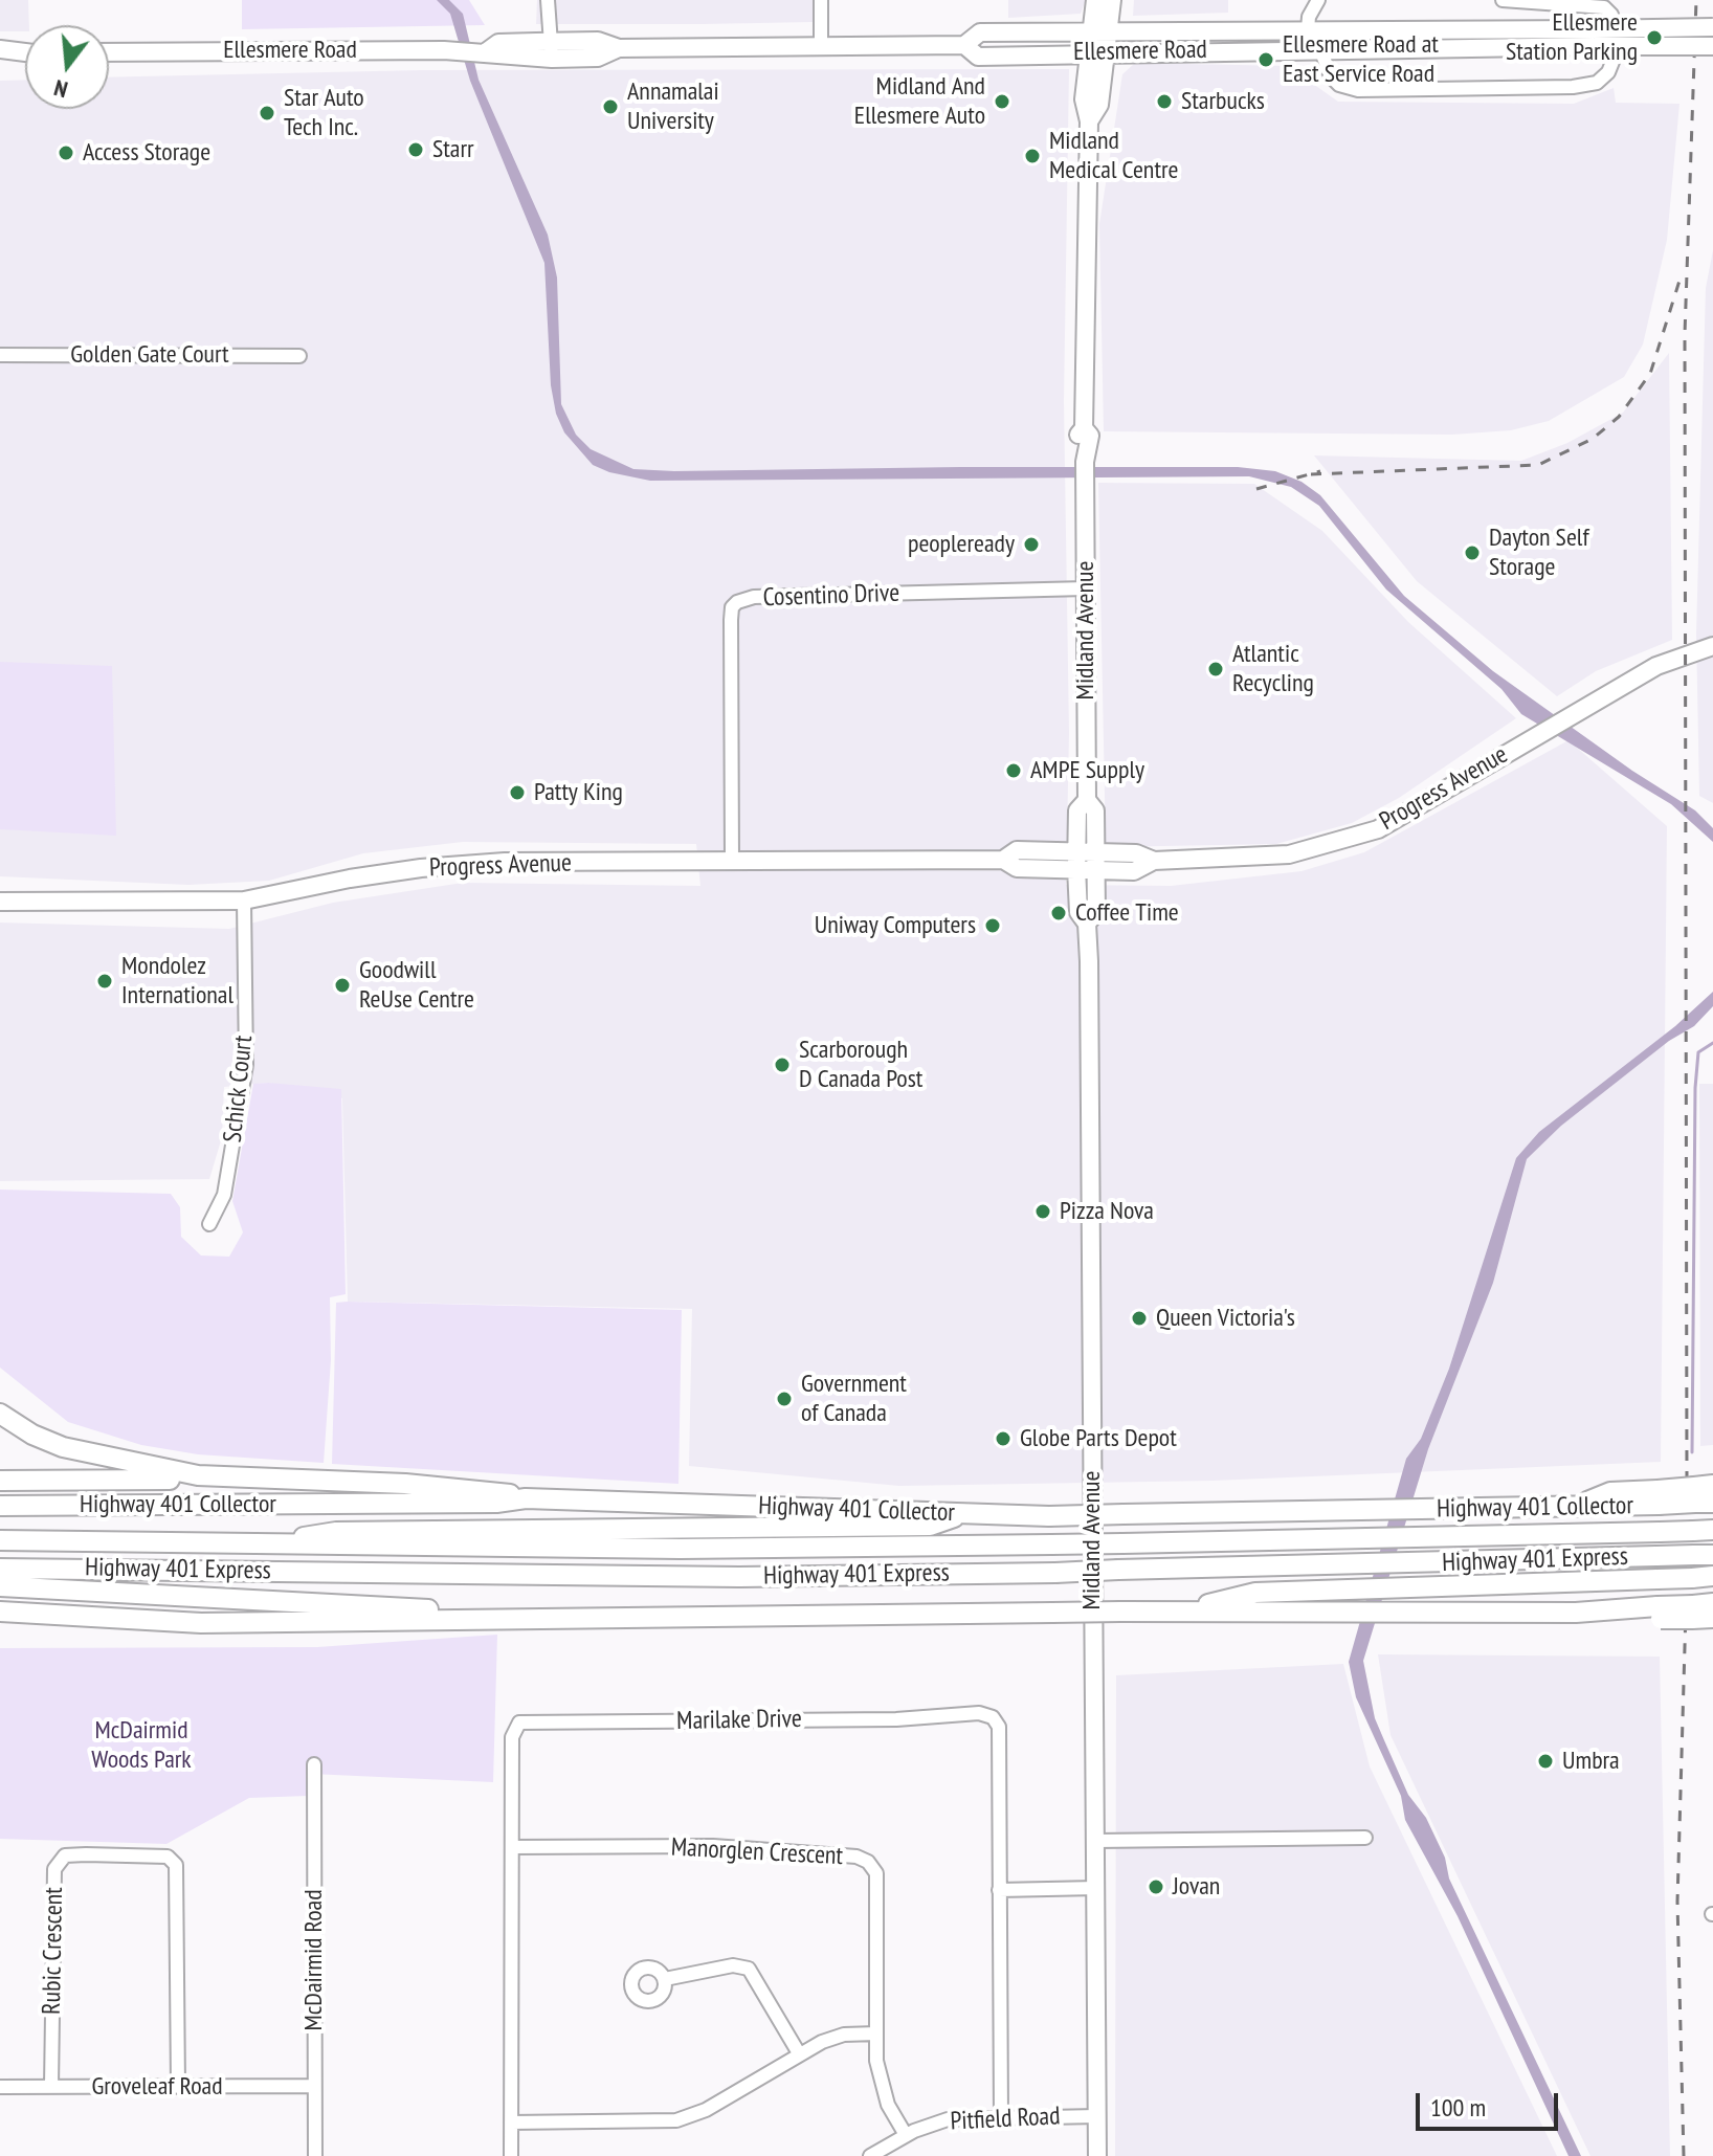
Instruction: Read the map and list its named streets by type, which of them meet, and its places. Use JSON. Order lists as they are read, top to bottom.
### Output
{
  "streets": {
    "highway": ["Highway 401 Collector", "Highway 401 Express"],
    "main road": ["Ellesmere Road", "Midland Avenue", "Progress Avenue"],
    "street": [
      "Golden Gate Court",
      "Cosentino Drive",
      "Schick Court",
      "Marilake Drive",
      "Manorglen Crescent",
      "Rubic Crescent",
      "McDairmid Road",
      "Groveleaf Road",
      "Pitfield Road"
    ]
  },
  "crossings": [
    ["Ellesmere Road", "Midland Avenue"],
    ["Cosentino Drive", "Midland Avenue"],
    ["Cosentino Drive", "Progress Avenue"],
    ["Midland Avenue", "Progress Avenue"],
    ["Midland Avenue", "Pitfield Road"],
    ["Progress Avenue", "Schick Court"],
    ["Marilake Drive", "Manorglen Crescent"],
    ["Marilake Drive", "Pitfield Road"],
    ["Manorglen Crescent", "Pitfield Road"],
    ["Rubic Crescent", "Groveleaf Road"],
    ["McDairmid Road", "Groveleaf Road"]
  ],
  "parks": ["McDairmid Woods Park"],
  "places": [
    "Ellesmere Station Parking",
    "Ellesmere Road at East Service Road",
    "Midland And Ellesmere Auto",
    "Starbucks",
    "Annamalai University",
    "Star Auto Tech Inc.",
    "Starr",
    "Access Storage",
    "Midland Medical Centre",
    "peopleready",
    "Dayton Self Storage",
    "Atlantic Recycling",
    "AMPE Supply",
    "Patty King",
    "Coffee Time",
    "Uniway Computers",
    "Mondolez International",
    "Goodwill ReUse Centre",
    "Scarborough D Canada Post",
    "Pizza Nova",
    "Queen Victoria's",
    "Government of Canada",
    "Globe Parts Depot",
    "Umbra",
    "Jovan"
  ],
  "scale_bar": "100 m",
  "north": "bottom"
}
